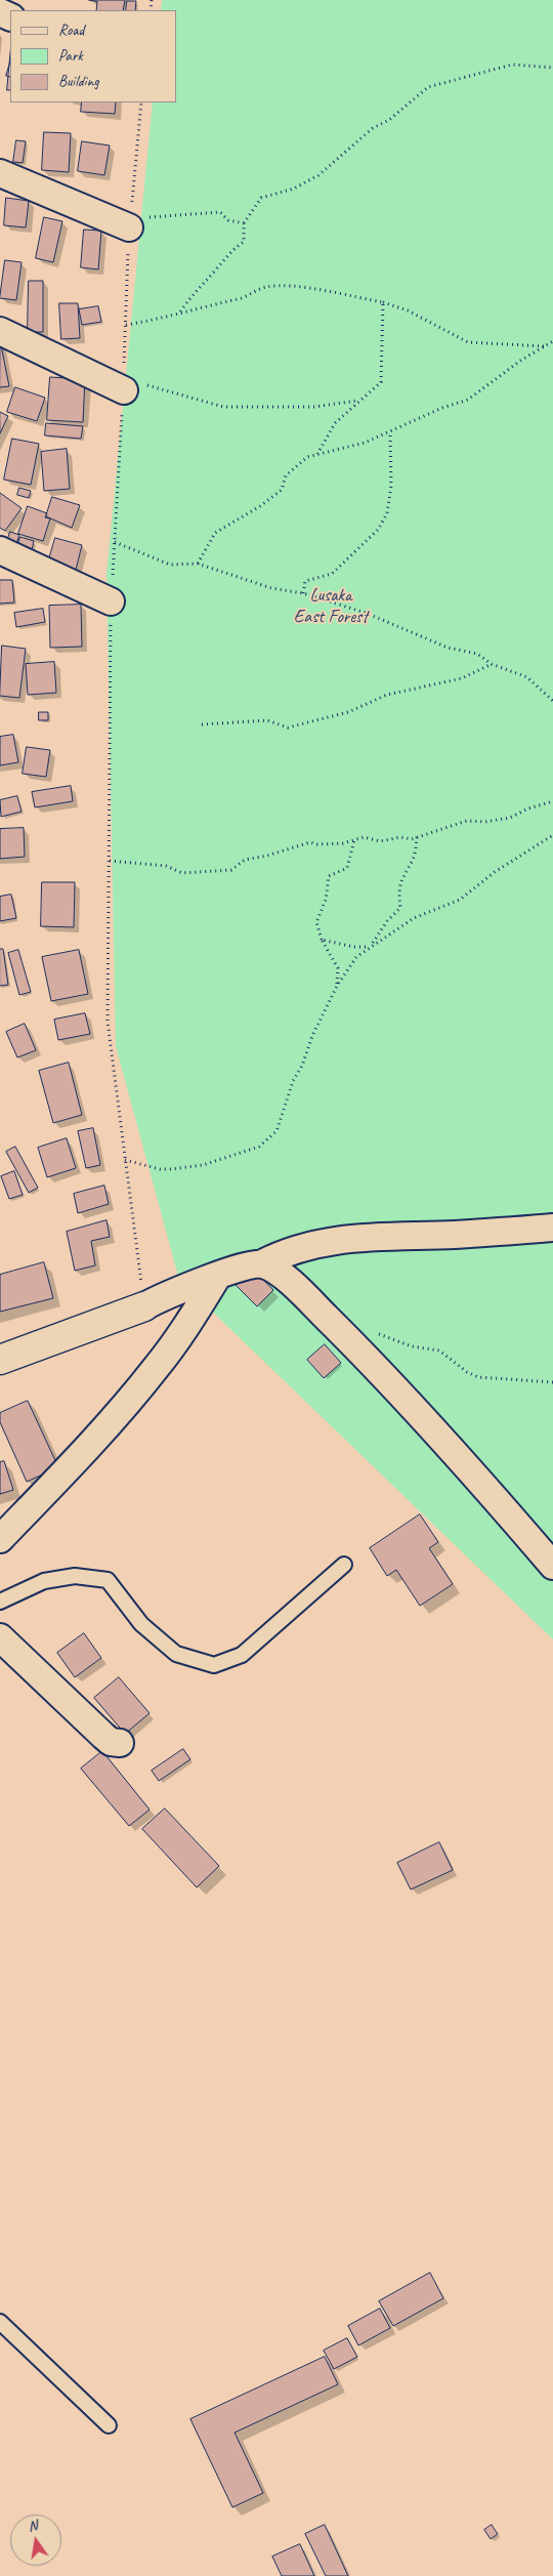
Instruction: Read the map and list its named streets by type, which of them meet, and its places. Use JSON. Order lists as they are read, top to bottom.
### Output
{
  "parks": ["Lusaka East Forest"],
  "legend": ["Road", "Park", "Building"],
  "north": "top"
}
